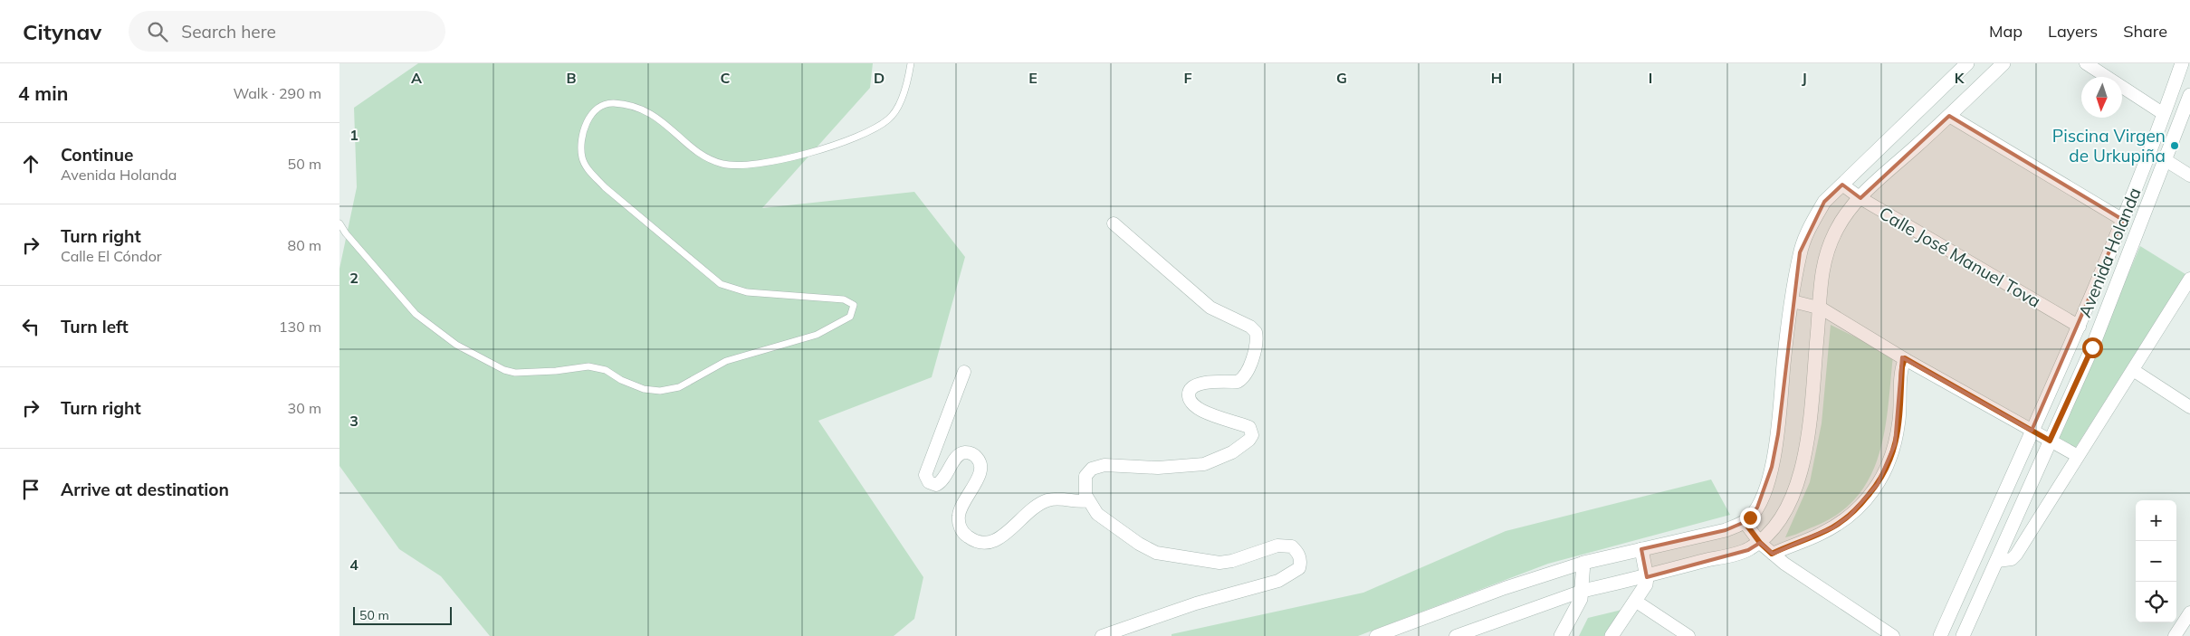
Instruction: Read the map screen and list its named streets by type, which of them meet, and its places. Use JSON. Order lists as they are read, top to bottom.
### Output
{
  "streets": {
    "street": ["Avenida Holanda", "Calle José Manuel Tova"]
  },
  "crossings": [
    ["Avenida Holanda", "Calle José Manuel Tova"]
  ],
  "places": ["Piscina Virgen de Urkupiña"],
  "scale_bar": "50 m",
  "north": "bottom",
  "page": {
    "header": "Citynav",
    "search": "Search here",
    "nav": ["Map", "Layers", "Share"],
    "heading": ["4 min", "Walk · 290 m"],
    "list": [
      ["Continue", "Avenida Holanda", "50 m"],
      ["Turn right", "Calle El Cóndor", "80 m"],
      ["Turn left", "130 m"],
      ["Turn right", "30 m"],
      "Arrive at destination"
    ],
    "map_buttons": ["+", "−"],
    "scale": "50 m"
  },
  "grid": {
    "columns": [
      "A",
      "B",
      "C",
      "D",
      "E",
      "F",
      "G",
      "H",
      "I",
      "J",
      "K"
    ],
    "rows": [
      "1",
      "2",
      "3",
      "4"
    ]
  }
}
